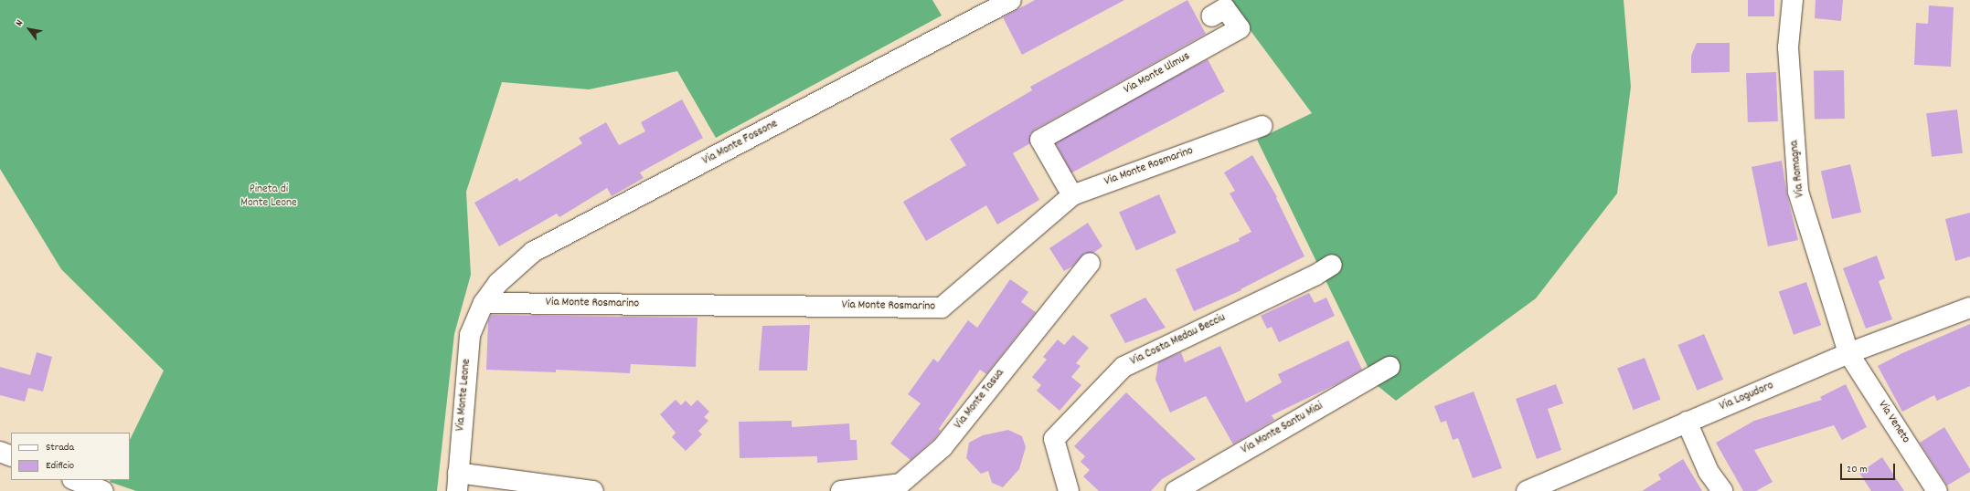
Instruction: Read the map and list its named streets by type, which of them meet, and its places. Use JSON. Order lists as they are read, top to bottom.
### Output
{
  "streets": {
    "street": [
      "Via Monte Ulmus",
      "Via Monte Fossone",
      "Via Monte Rosmarino",
      "Via Romagna",
      "Via Costa Medau Becciu",
      "Via Monte Leone",
      "Via Logudoro",
      "Via Monte Tasua",
      "Via Veneto",
      "Via Monte Santu Miai"
    ]
  },
  "crossings": [
    ["Via Monte Ulmus", "Via Monte Rosmarino"],
    ["Via Monte Fossone", "Via Monte Rosmarino"],
    ["Via Monte Fossone", "Via Monte Leone"],
    ["Via Monte Rosmarino", "Via Monte Leone"],
    ["Via Romagna", "Via Logudoro"],
    ["Via Romagna", "Via Veneto"],
    ["Via Logudoro", "Via Veneto"]
  ],
  "parks": ["Pineta di Monte Leone"],
  "legend": ["Strada", "Edificio"],
  "scale_bar": "20 m",
  "north": "top left"
}
